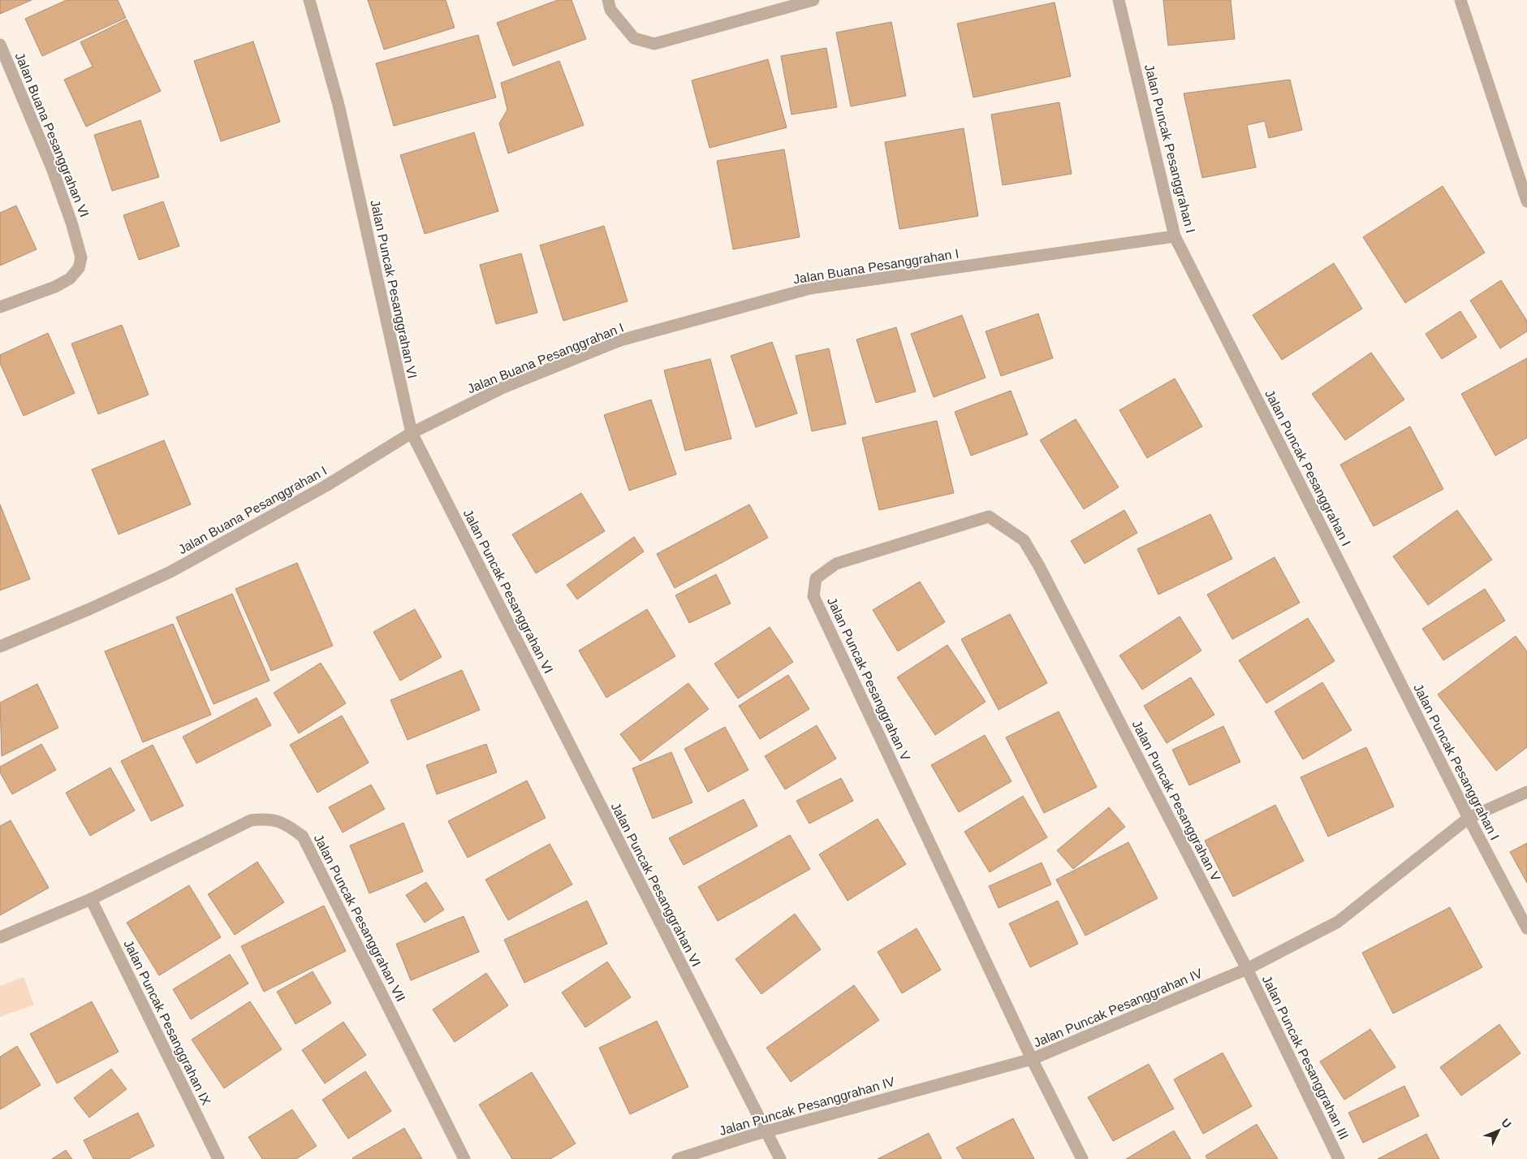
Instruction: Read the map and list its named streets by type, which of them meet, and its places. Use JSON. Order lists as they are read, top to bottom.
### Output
{
  "streets": {
    "street": [
      "Jalan Buana Pesanggrahan VI",
      "Jalan Puncak Pesanggrahan I",
      "Jalan Buana Pesanggrahan I",
      "Jalan Puncak Pesanggrahan VI",
      "Jalan Puncak Pesanggrahan V",
      "Jalan Puncak Pesanggrahan VII",
      "Jalan Puncak Pesanggrahan IV",
      "Jalan Puncak Pesanggrahan IX",
      "Jalan Puncak Pesanggrahan III"
    ]
  },
  "crossings": [
    ["Jalan Puncak Pesanggrahan I", "Jalan Buana Pesanggrahan I"],
    ["Jalan Puncak Pesanggrahan I", "Jalan Puncak Pesanggrahan IV"],
    ["Jalan Buana Pesanggrahan I", "Jalan Puncak Pesanggrahan VI"],
    ["Jalan Puncak Pesanggrahan VI", "Jalan Puncak Pesanggrahan IV"],
    ["Jalan Puncak Pesanggrahan V", "Jalan Puncak Pesanggrahan IV"],
    ["Jalan Puncak Pesanggrahan V", "Jalan Puncak Pesanggrahan III"],
    ["Jalan Puncak Pesanggrahan VII", "Jalan Puncak Pesanggrahan IX"],
    ["Jalan Puncak Pesanggrahan IV", "Jalan Puncak Pesanggrahan III"]
  ],
  "north": "top right"
}
